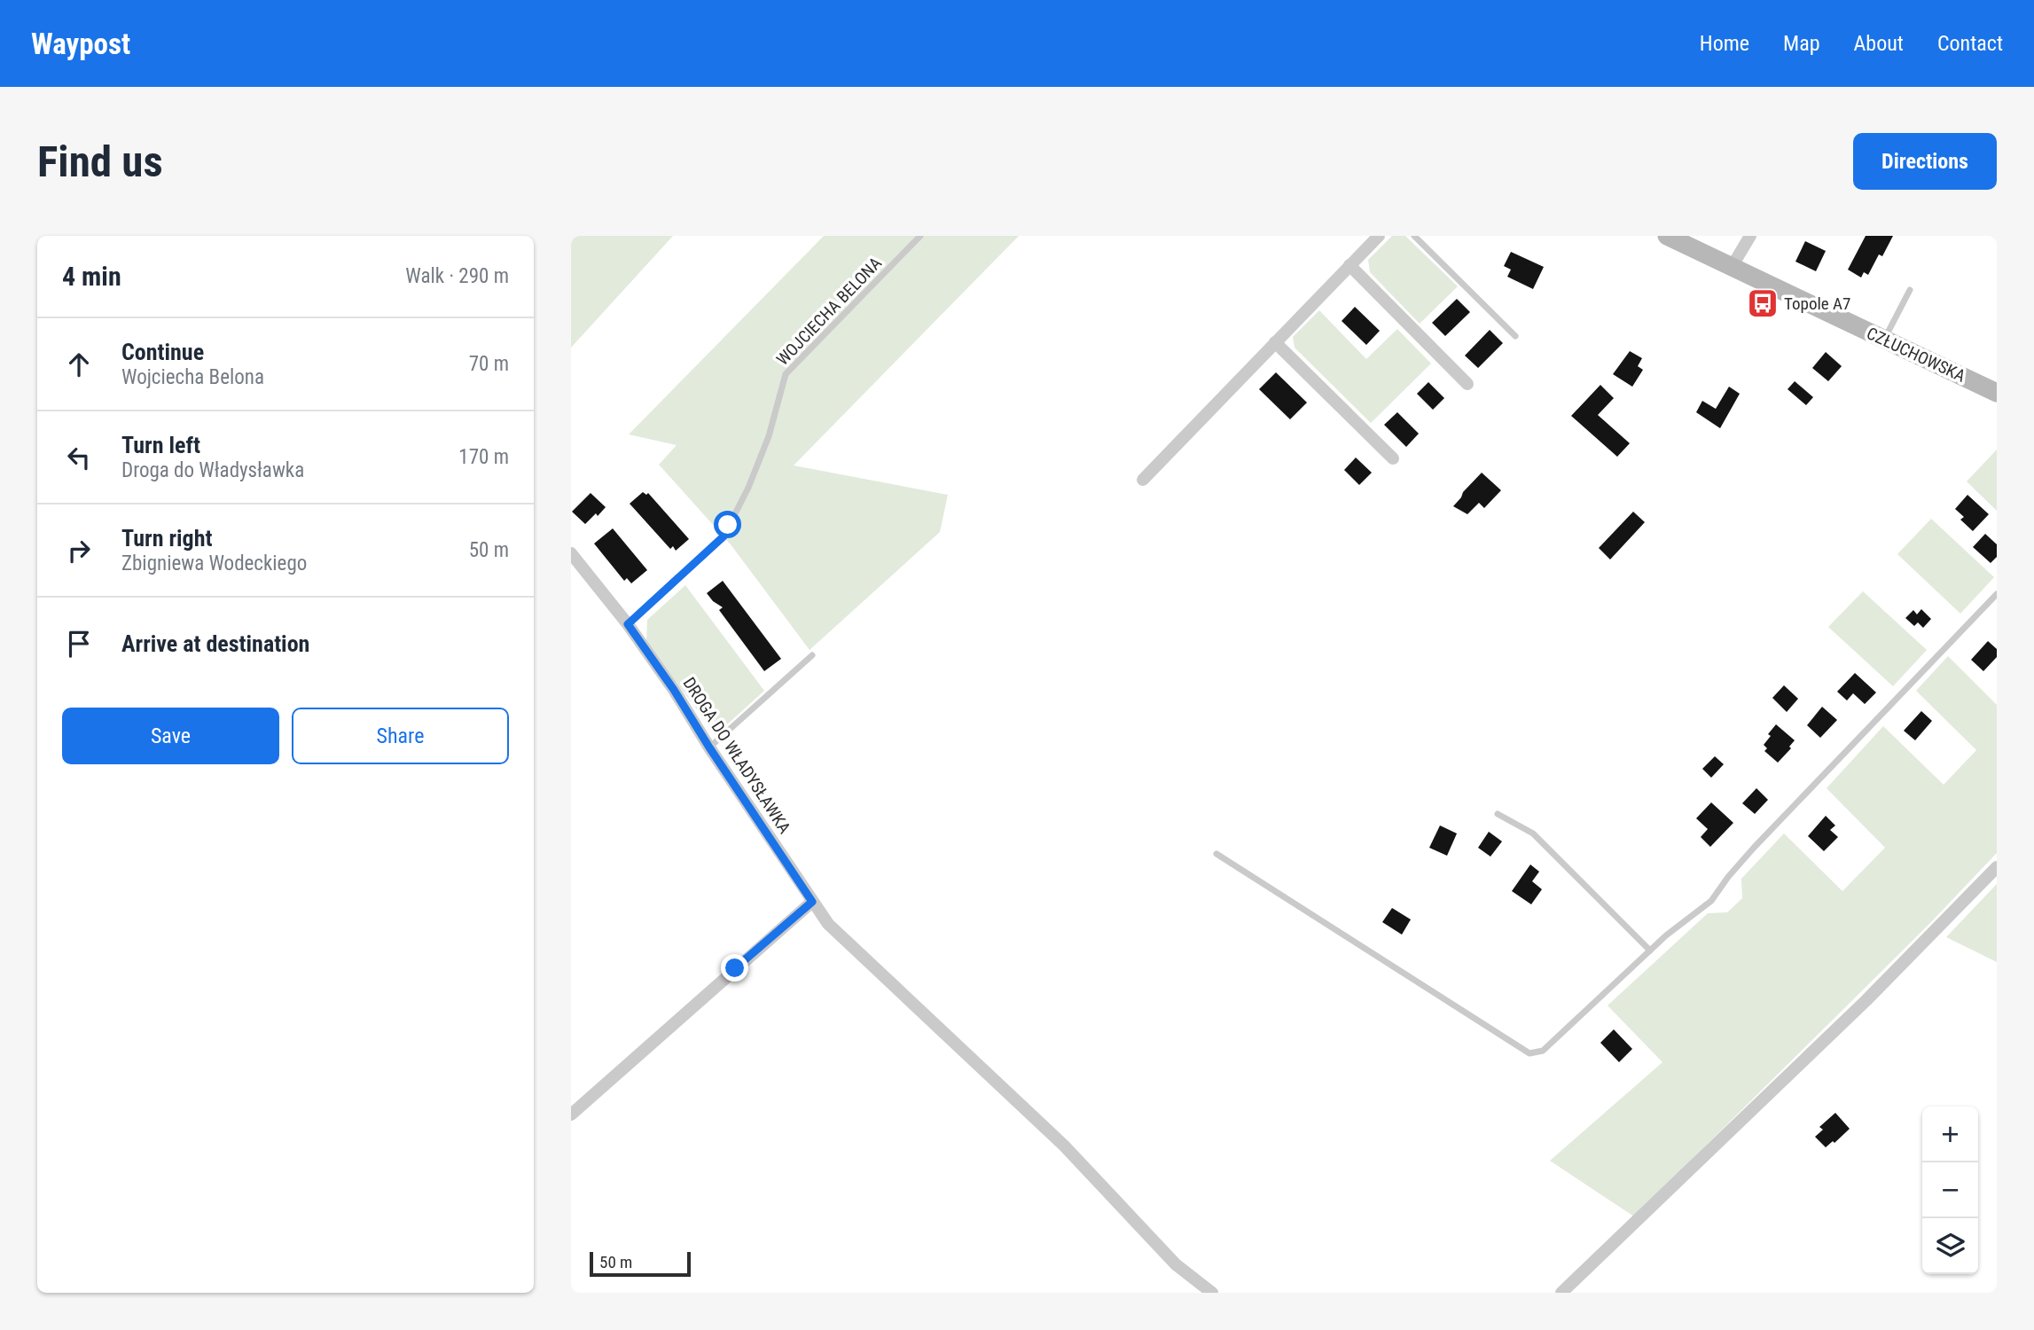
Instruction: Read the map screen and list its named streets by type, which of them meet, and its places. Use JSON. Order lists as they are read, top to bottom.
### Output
{
  "streets": {
    "main road": ["CZŁUCHOWSKA"],
    "street": ["DROGA DO WŁADYSŁAWKA"],
    "lane": ["WOJCIECHA BELONA"]
  },
  "crossings": [
    ["WOJCIECHA BELONA", "DROGA DO WŁADYSŁAWKA"]
  ],
  "places": {
    "bus stop": ["Topole A7"]
  },
  "scale_bar": "50 m",
  "page": {
    "header": "Waypost",
    "nav": [
      "Home",
      "Map",
      "About",
      "Contact"
    ],
    "buttons": [
      "Directions",
      ["Save", "Share"]
    ],
    "title": "Find us",
    "heading": ["4 min", "Walk · 290 m"],
    "list": [
      ["Continue", "Wojciecha Belona", "70 m"],
      ["Turn left", "Droga do Władysławka", "170 m"],
      ["Turn right", "Zbigniewa Wodeckiego", "50 m"],
      "Arrive at destination"
    ],
    "map_buttons": ["+", "−"],
    "scale": "50 m"
  }
}
